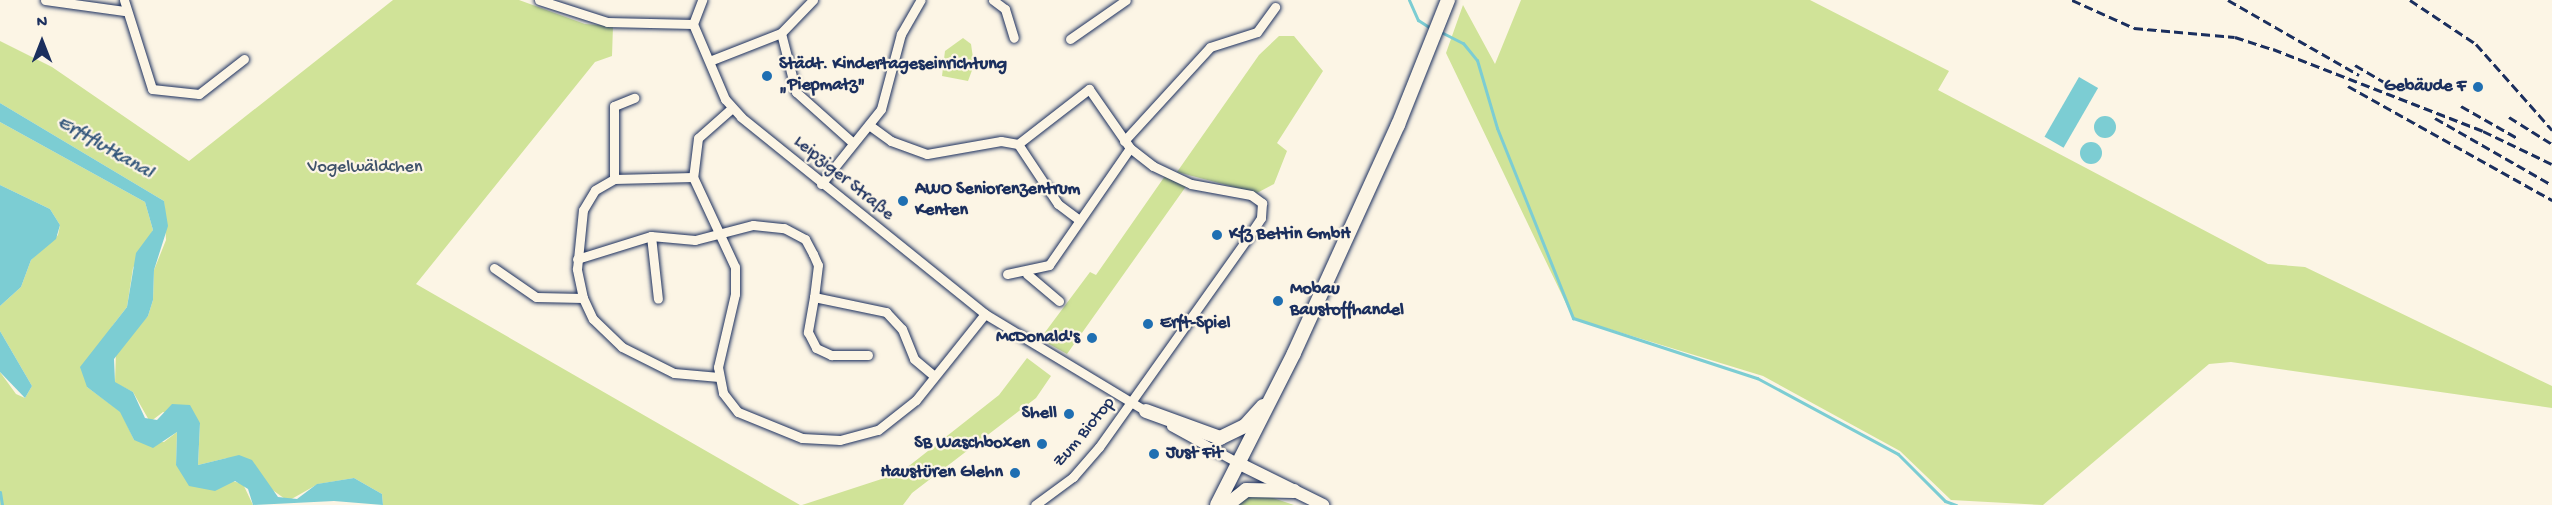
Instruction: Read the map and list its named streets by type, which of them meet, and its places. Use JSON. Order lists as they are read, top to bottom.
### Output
{
  "streets": {
    "street": ["Leipziger Straße", "Zum Biotop"]
  },
  "crossings": [
    ["Leipziger Straße", "Zum Biotop"]
  ],
  "water": ["Erftflutkanal"],
  "parks": ["Vogelwäldchen"],
  "places": [
    "Städt. Kindertageseinrichtung „Piepmatz\"",
    "Gebäude F",
    "AWO Seniorenzentrum Kenten",
    "Kfz Bettin GmbH",
    "Mobau Baustoffhandel",
    "Erft-Spiel",
    "McDonald's",
    "Shell",
    "SB Waschboxen",
    "Just Fit",
    "Haustüren Glehn"
  ],
  "north": "top"
}
